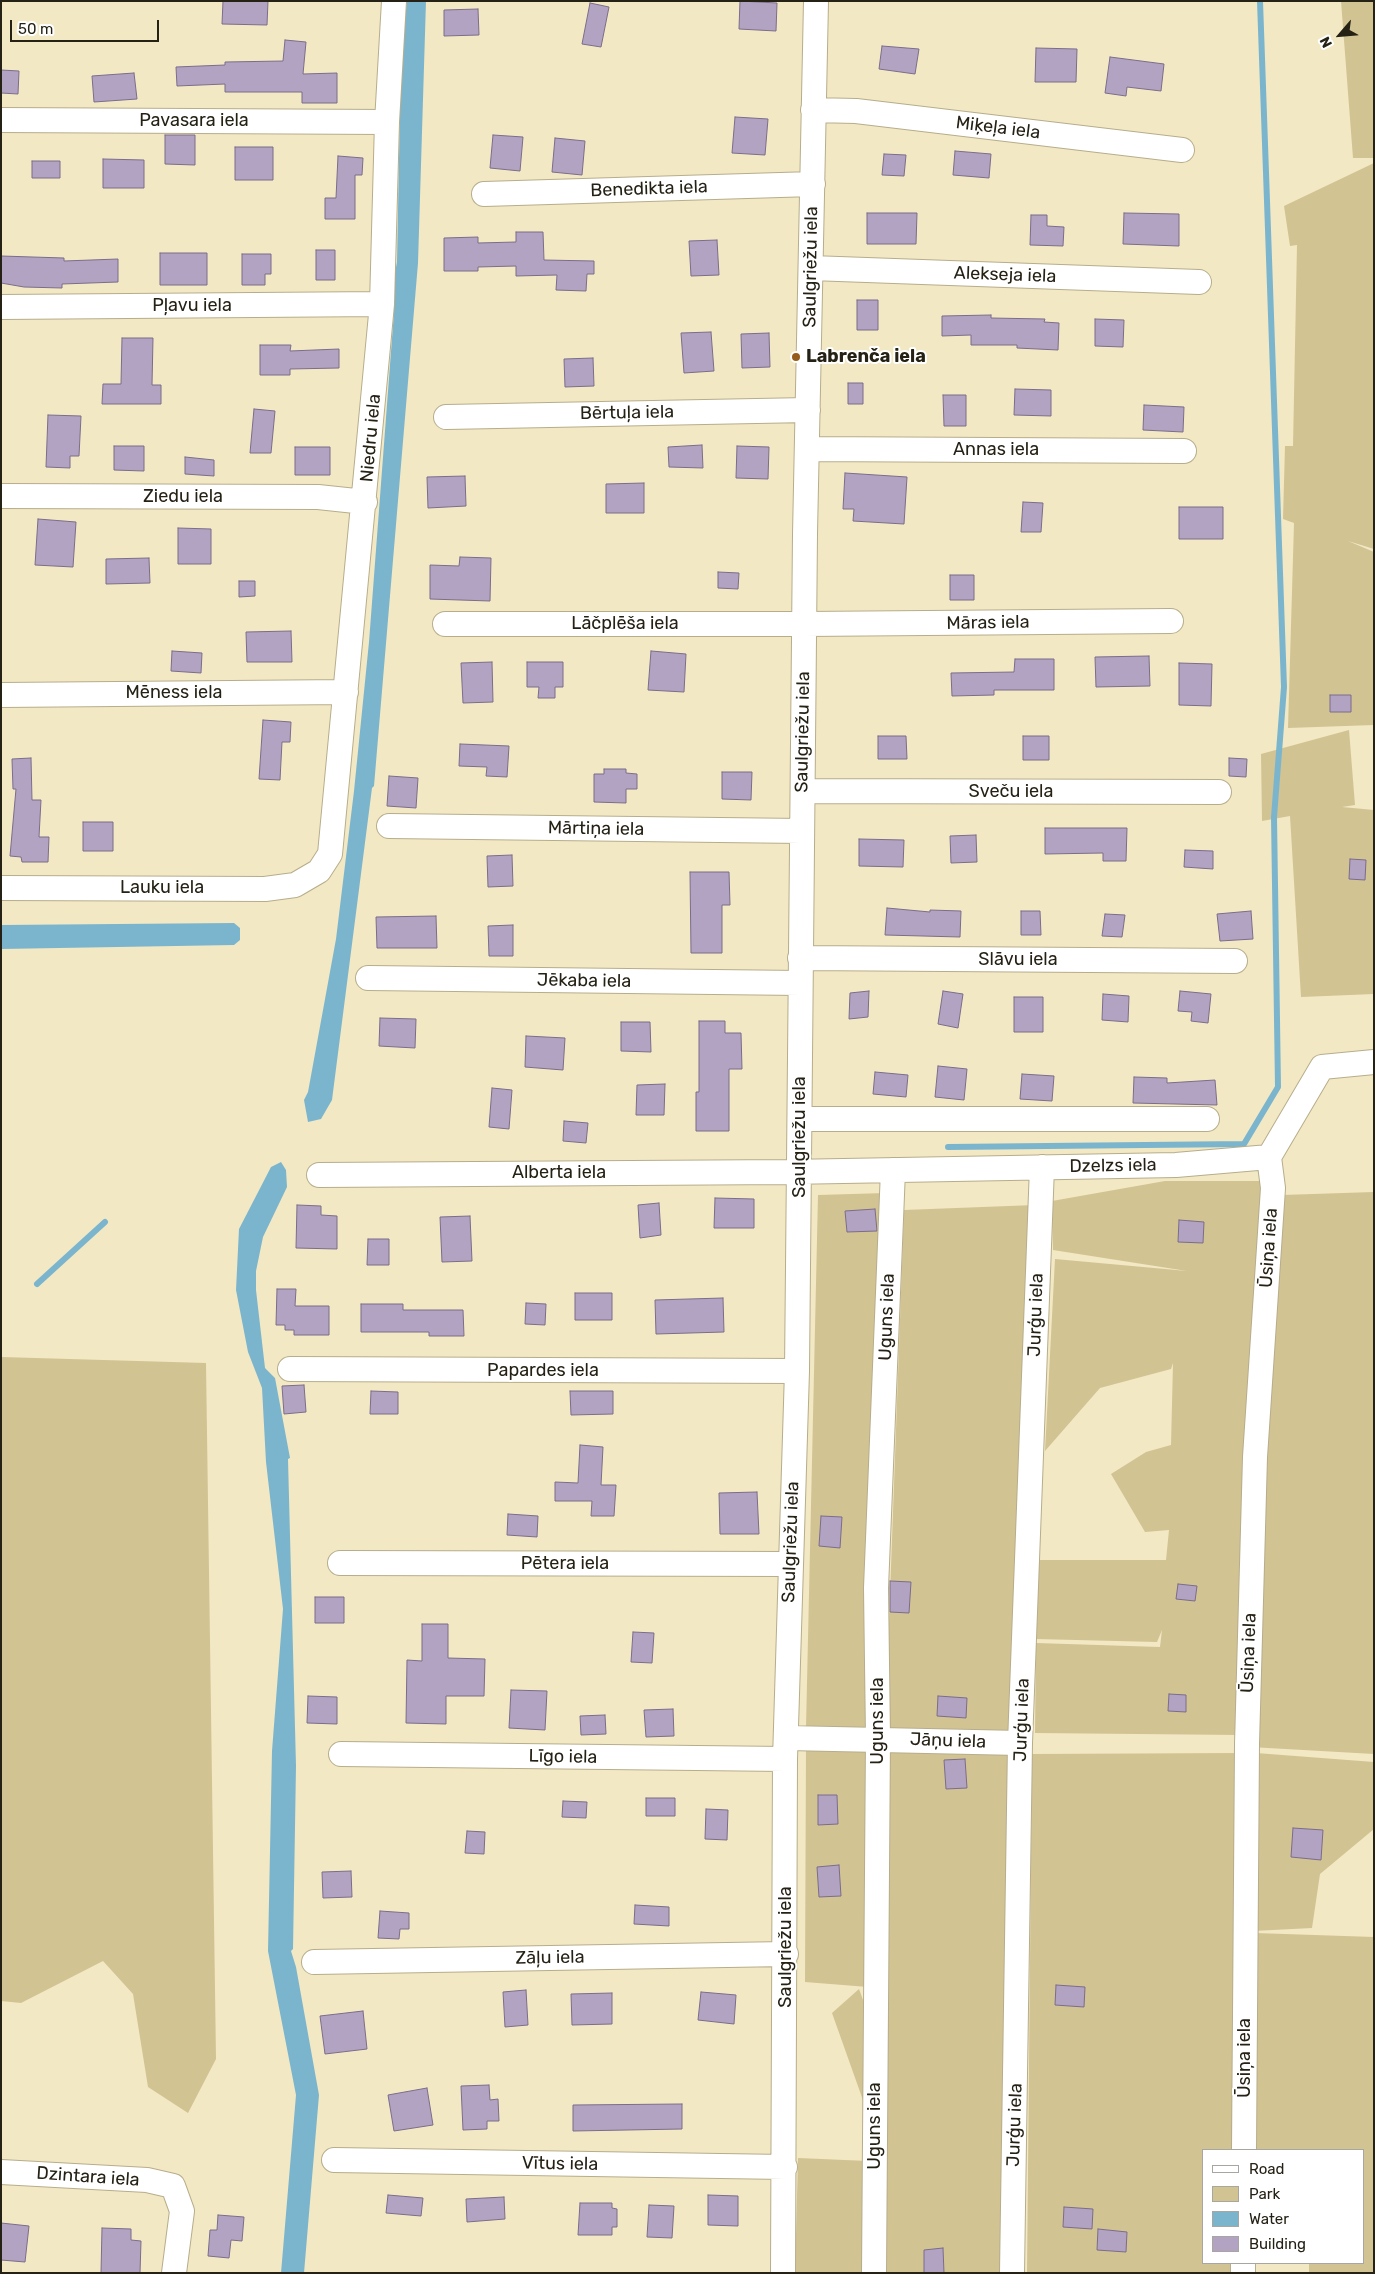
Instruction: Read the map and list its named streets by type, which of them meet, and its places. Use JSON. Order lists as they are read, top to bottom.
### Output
{
  "streets": {
    "street": [
      "Pavasara iela",
      "Miķeļa iela",
      "Benedikta iela",
      "Saulgriežu iela",
      "Alekseja iela",
      "Pļavu iela",
      "Bērtuļa iela",
      "Niedru iela",
      "Annas iela",
      "Ziedu iela",
      "Māras iela",
      "Lāčplēša iela",
      "Mēness iela",
      "Sveču iela",
      "Mārtiņa iela",
      "Lauku iela",
      "Slāvu iela",
      "Jēkaba iela",
      "Dzelzs iela",
      "Alberta iela",
      "Ūsiņa iela",
      "Jurģu iela",
      "Uguns iela",
      "Papardes iela",
      "Pētera iela",
      "Jāņu iela",
      "Līgo iela",
      "Zāļu iela",
      "Vītus iela",
      "Dzintara iela"
    ]
  },
  "crossings": [
    ["Pavasara iela", "Niedru iela"],
    ["Miķeļa iela", "Saulgriežu iela"],
    ["Benedikta iela", "Saulgriežu iela"],
    ["Saulgriežu iela", "Alekseja iela"],
    ["Saulgriežu iela", "Bērtuļa iela"],
    ["Saulgriežu iela", "Annas iela"],
    ["Saulgriežu iela", "Māras iela"],
    ["Saulgriežu iela", "Lāčplēša iela"],
    ["Saulgriežu iela", "Sveču iela"],
    ["Saulgriežu iela", "Mārtiņa iela"],
    ["Saulgriežu iela", "Slāvu iela"],
    ["Saulgriežu iela", "Jēkaba iela"],
    ["Saulgriežu iela", "Dzelzs iela"],
    ["Saulgriežu iela", "Alberta iela"],
    ["Saulgriežu iela", "Papardes iela"],
    ["Saulgriežu iela", "Pētera iela"],
    ["Saulgriežu iela", "Jāņu iela"],
    ["Saulgriežu iela", "Līgo iela"],
    ["Saulgriežu iela", "Zāļu iela"],
    ["Saulgriežu iela", "Vītus iela"],
    ["Pļavu iela", "Niedru iela"],
    ["Niedru iela", "Ziedu iela"],
    ["Niedru iela", "Mēness iela"],
    ["Niedru iela", "Lauku iela"],
    ["Māras iela", "Lāčplēša iela"],
    ["Dzelzs iela", "Alberta iela"],
    ["Dzelzs iela", "Ūsiņa iela"],
    ["Dzelzs iela", "Jurģu iela"],
    ["Dzelzs iela", "Uguns iela"],
    ["Jurģu iela", "Jāņu iela"],
    ["Uguns iela", "Jāņu iela"],
    ["Jāņu iela", "Līgo iela"]
  ],
  "places": ["Labrenča iela"],
  "legend": [
    "Road",
    "Park",
    "Water",
    "Building"
  ],
  "scale_bar": "50 m",
  "north": "bottom left"
}
